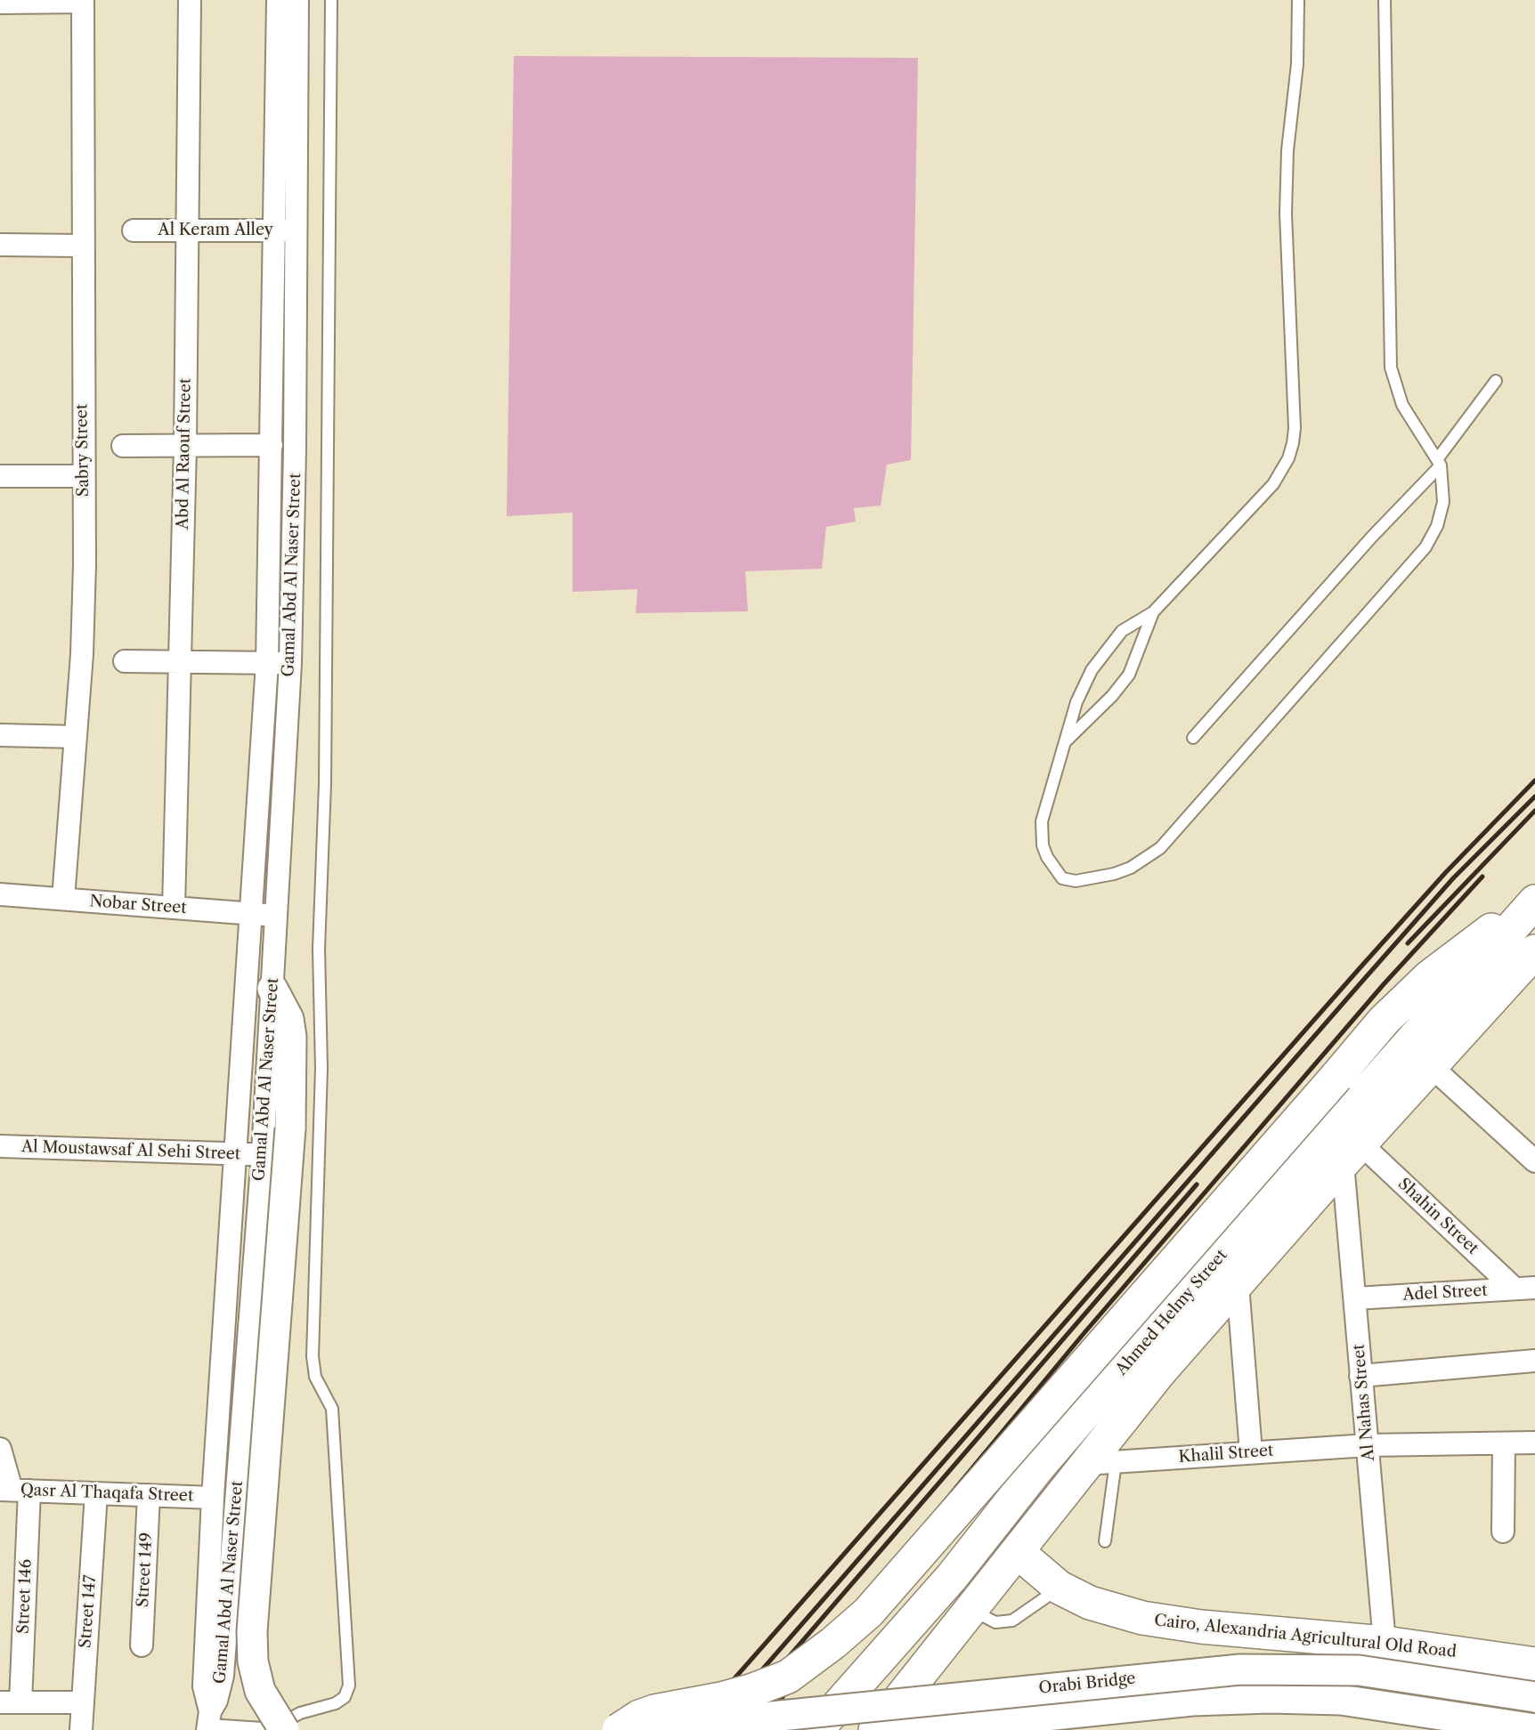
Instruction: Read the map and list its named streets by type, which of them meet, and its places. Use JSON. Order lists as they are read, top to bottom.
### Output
{
  "streets": {
    "main road": ["Ahmed Helmy Street", "Cairo, Alexandria Agricultural Old Road", "Orabi Bridge"],
    "street": [
      "Al Keram Alley",
      "Sabry Street",
      "Abd Al Raouf Street",
      "Gamal Abd Al Naser Street",
      "Nobar Street",
      "Al Moustawsaf Al Sehi Street",
      "Shahin Street",
      "Adel Street",
      "Al Nahas Street",
      "Khalil Street",
      "Qasr Al Thaqafa Street",
      "Street 149",
      "Street 146",
      "Street 147"
    ]
  },
  "crossings": [
    ["Al Keram Alley", "Abd Al Raouf Street"],
    ["Al Keram Alley", "Gamal Abd Al Naser Street"],
    ["Sabry Street", "Nobar Street"],
    ["Abd Al Raouf Street", "Nobar Street"],
    ["Gamal Abd Al Naser Street", "Nobar Street"],
    ["Gamal Abd Al Naser Street", "Al Moustawsaf Al Sehi Street"],
    ["Gamal Abd Al Naser Street", "Qasr Al Thaqafa Street"],
    ["Shahin Street", "Adel Street"],
    ["Shahin Street", "Ahmed Helmy Street"],
    ["Shahin Street", "Al Nahas Street"],
    ["Adel Street", "Al Nahas Street"],
    ["Ahmed Helmy Street", "Al Nahas Street"],
    ["Ahmed Helmy Street", "Khalil Street"],
    ["Ahmed Helmy Street", "Cairo, Alexandria Agricultural Old Road"],
    ["Al Nahas Street", "Khalil Street"],
    ["Al Nahas Street", "Cairo, Alexandria Agricultural Old Road"],
    ["Qasr Al Thaqafa Street", "Street 149"],
    ["Qasr Al Thaqafa Street", "Street 146"],
    ["Qasr Al Thaqafa Street", "Street 147"]
  ]
}
